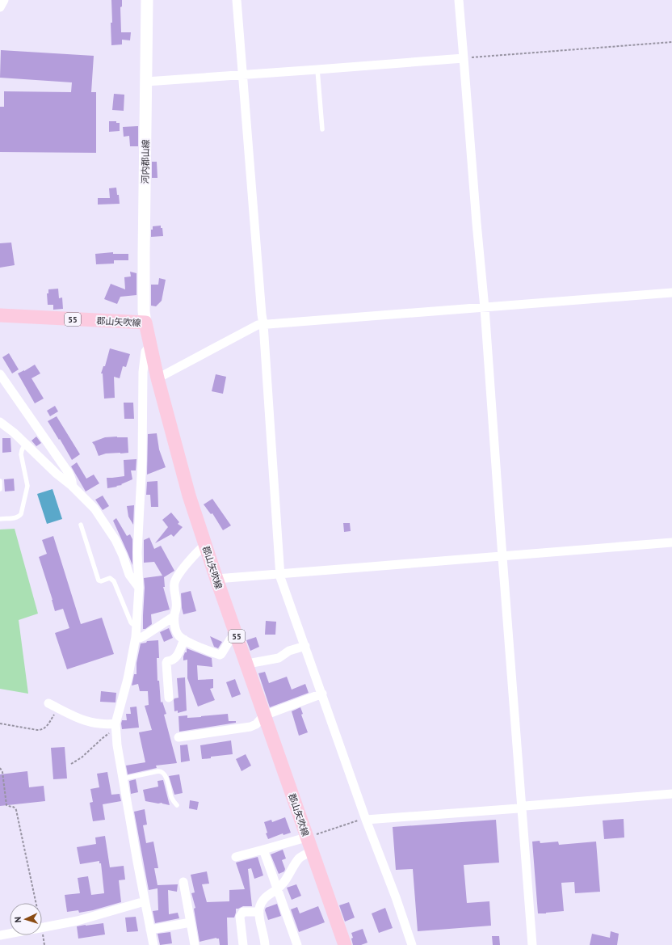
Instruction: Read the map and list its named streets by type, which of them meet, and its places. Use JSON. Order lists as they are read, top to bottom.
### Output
{
  "streets": {
    "main road": ["河内郡山線", "55", "郡山矢吹線"]
  },
  "crossings": [
    ["河内郡山線", "郡山矢吹線"]
  ],
  "north": "left"
}
